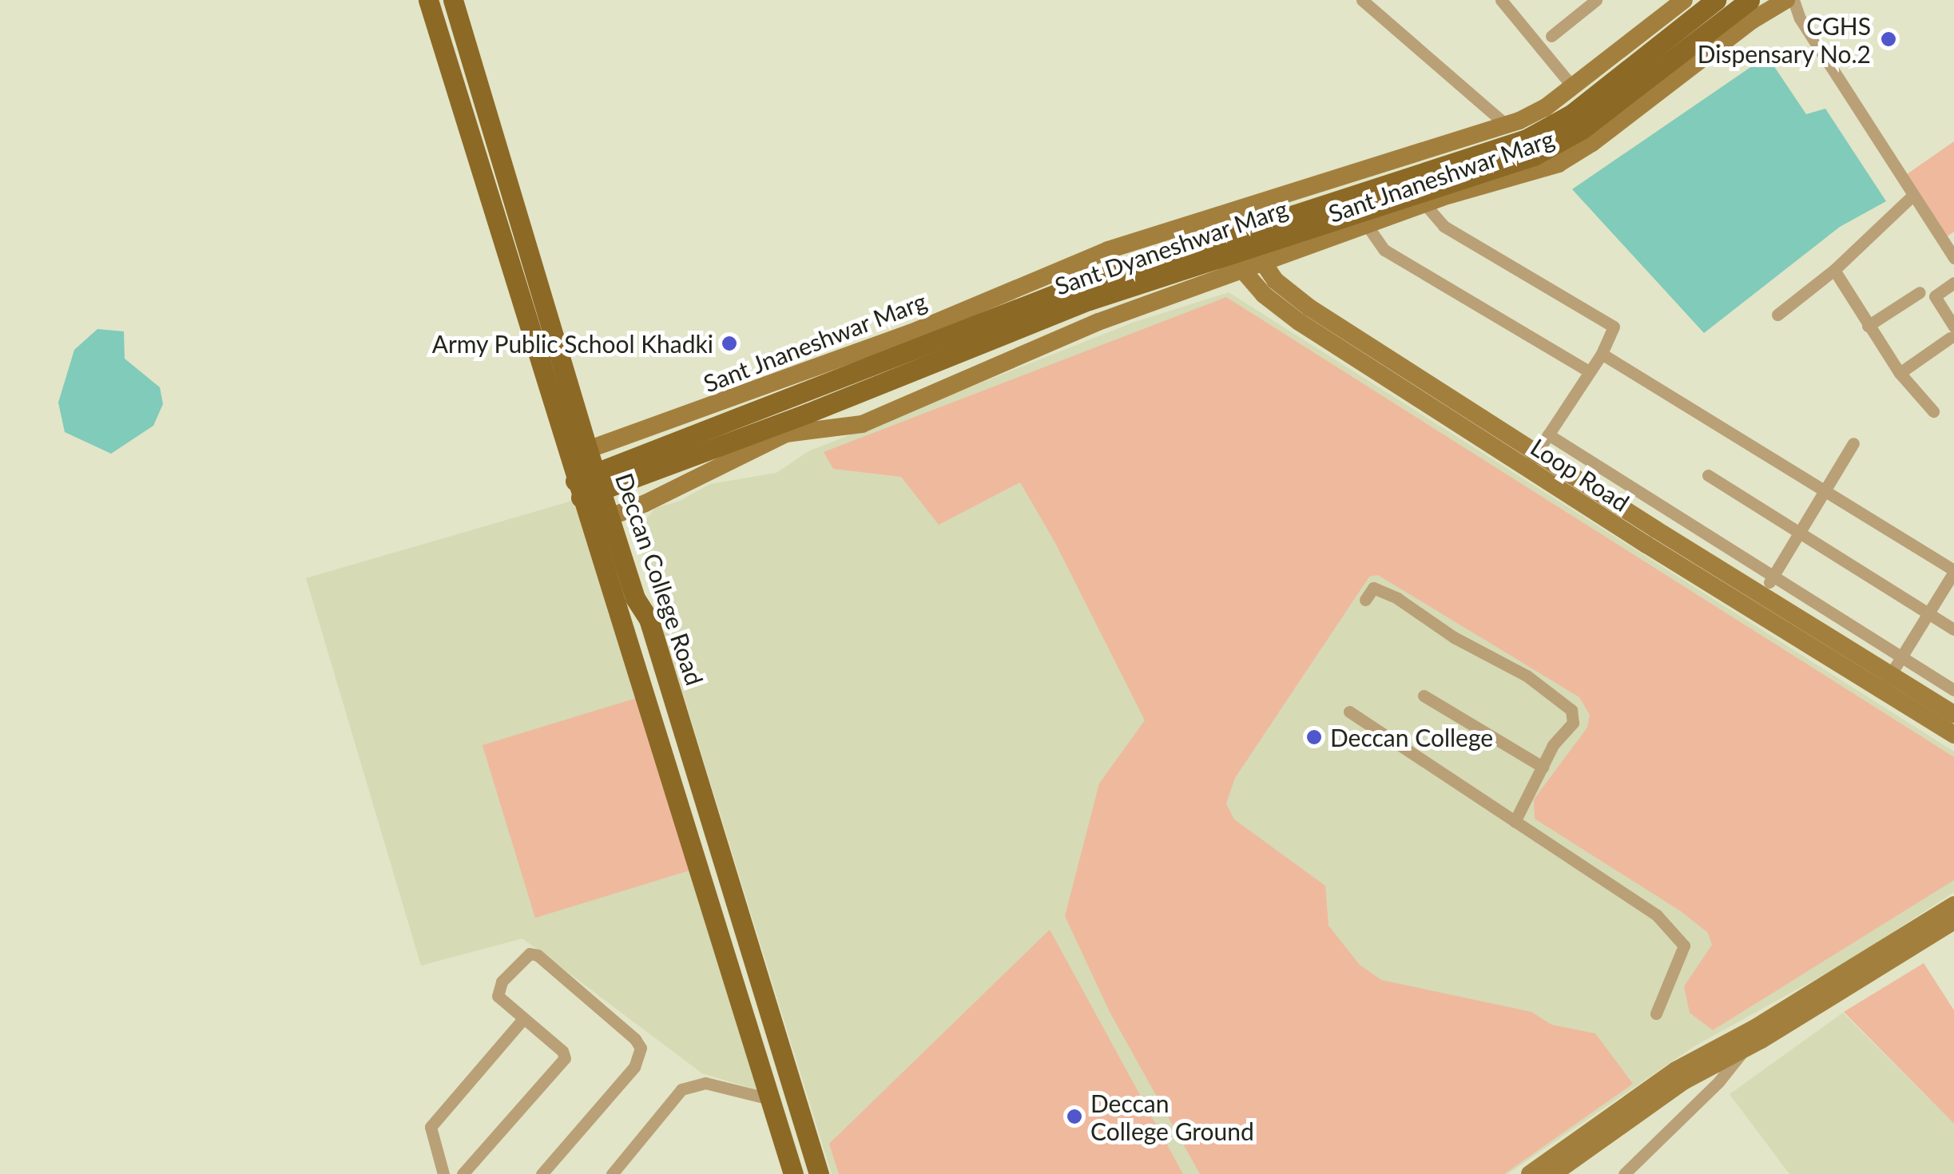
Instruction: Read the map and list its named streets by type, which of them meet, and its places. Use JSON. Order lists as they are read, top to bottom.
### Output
{
  "streets": {
    "main road": ["Sant Dyaneshwar Marg", "Deccan College Road"],
    "street": ["Sant Jnaneshwar Marg", "Loop Road"]
  },
  "crossings": [
    ["Sant Jnaneshwar Marg", "Sant Dyaneshwar Marg"],
    ["Sant Jnaneshwar Marg", "Loop Road"],
    ["Sant Jnaneshwar Marg", "Deccan College Road"],
    ["Sant Dyaneshwar Marg", "Loop Road"],
    ["Sant Dyaneshwar Marg", "Deccan College Road"]
  ],
  "places": [
    "CGHS Dispensary No.2",
    "Army Public School Khadki",
    "Deccan College",
    "Deccan College Ground"
  ]
}
